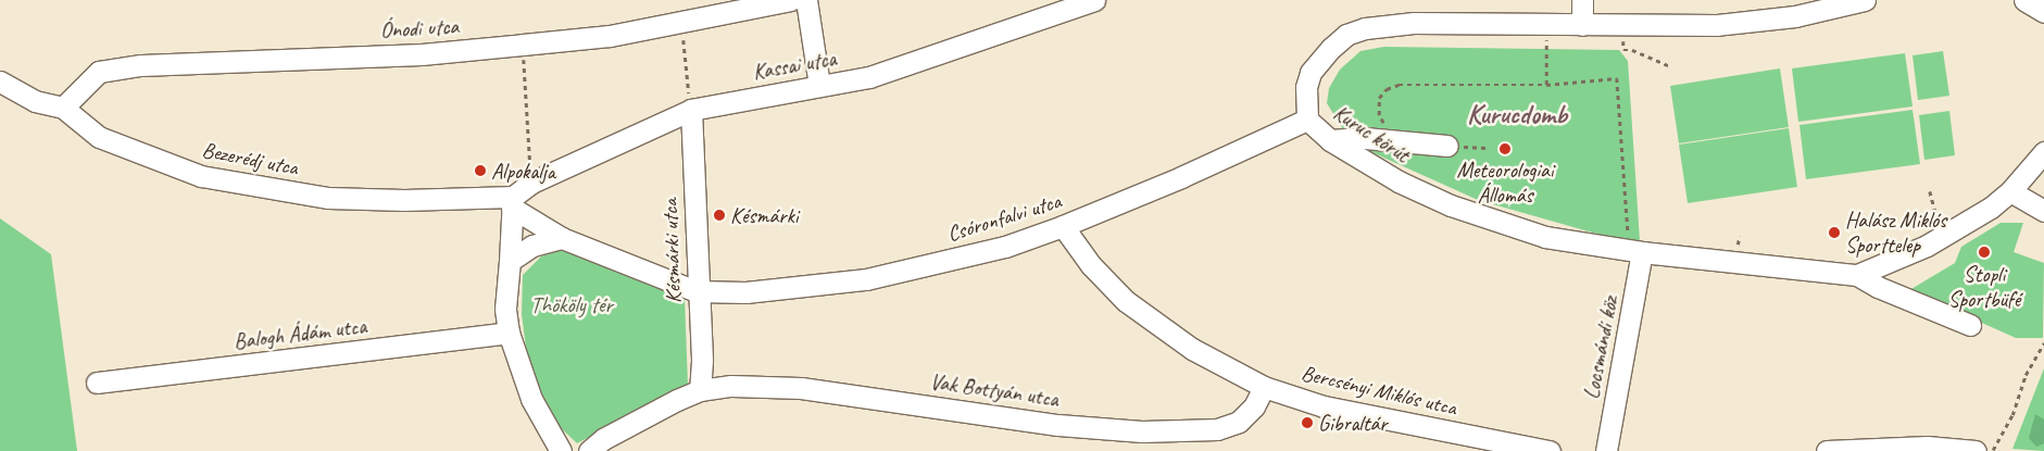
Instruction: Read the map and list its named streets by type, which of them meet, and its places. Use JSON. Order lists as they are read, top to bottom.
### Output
{
  "streets": {
    "street": [
      "Ónodi utca",
      "Kassai utca",
      "Kuruc körút",
      "Bezerédj utca",
      "Csóronfalvi utca",
      "Késmárki utca",
      "Balogh Ádám utca",
      "Locsmándi köz",
      "Vak Bottyán utca",
      "Bercsényi Miklós utca"
    ]
  },
  "crossings": [
    ["Ónodi utca", "Bezerédj utca"],
    ["Kassai utca", "Bezerédj utca"],
    ["Kassai utca", "Késmárki utca"],
    ["Kuruc körút", "Csóronfalvi utca"],
    ["Kuruc körút", "Locsmándi köz"],
    ["Csóronfalvi utca", "Késmárki utca"],
    ["Csóronfalvi utca", "Bercsényi Miklós utca"],
    ["Késmárki utca", "Vak Bottyán utca"],
    ["Vak Bottyán utca", "Bercsényi Miklós utca"]
  ],
  "districts": ["Kurucdomb"],
  "parks": ["Thököly tér"],
  "places": [
    "Meteorologiai Állomás",
    "Alpokalja",
    "Késmárki",
    "Halász Miklós Sporttelep",
    "Stopli Sportbüfé",
    "Gibraltár"
  ]
}
